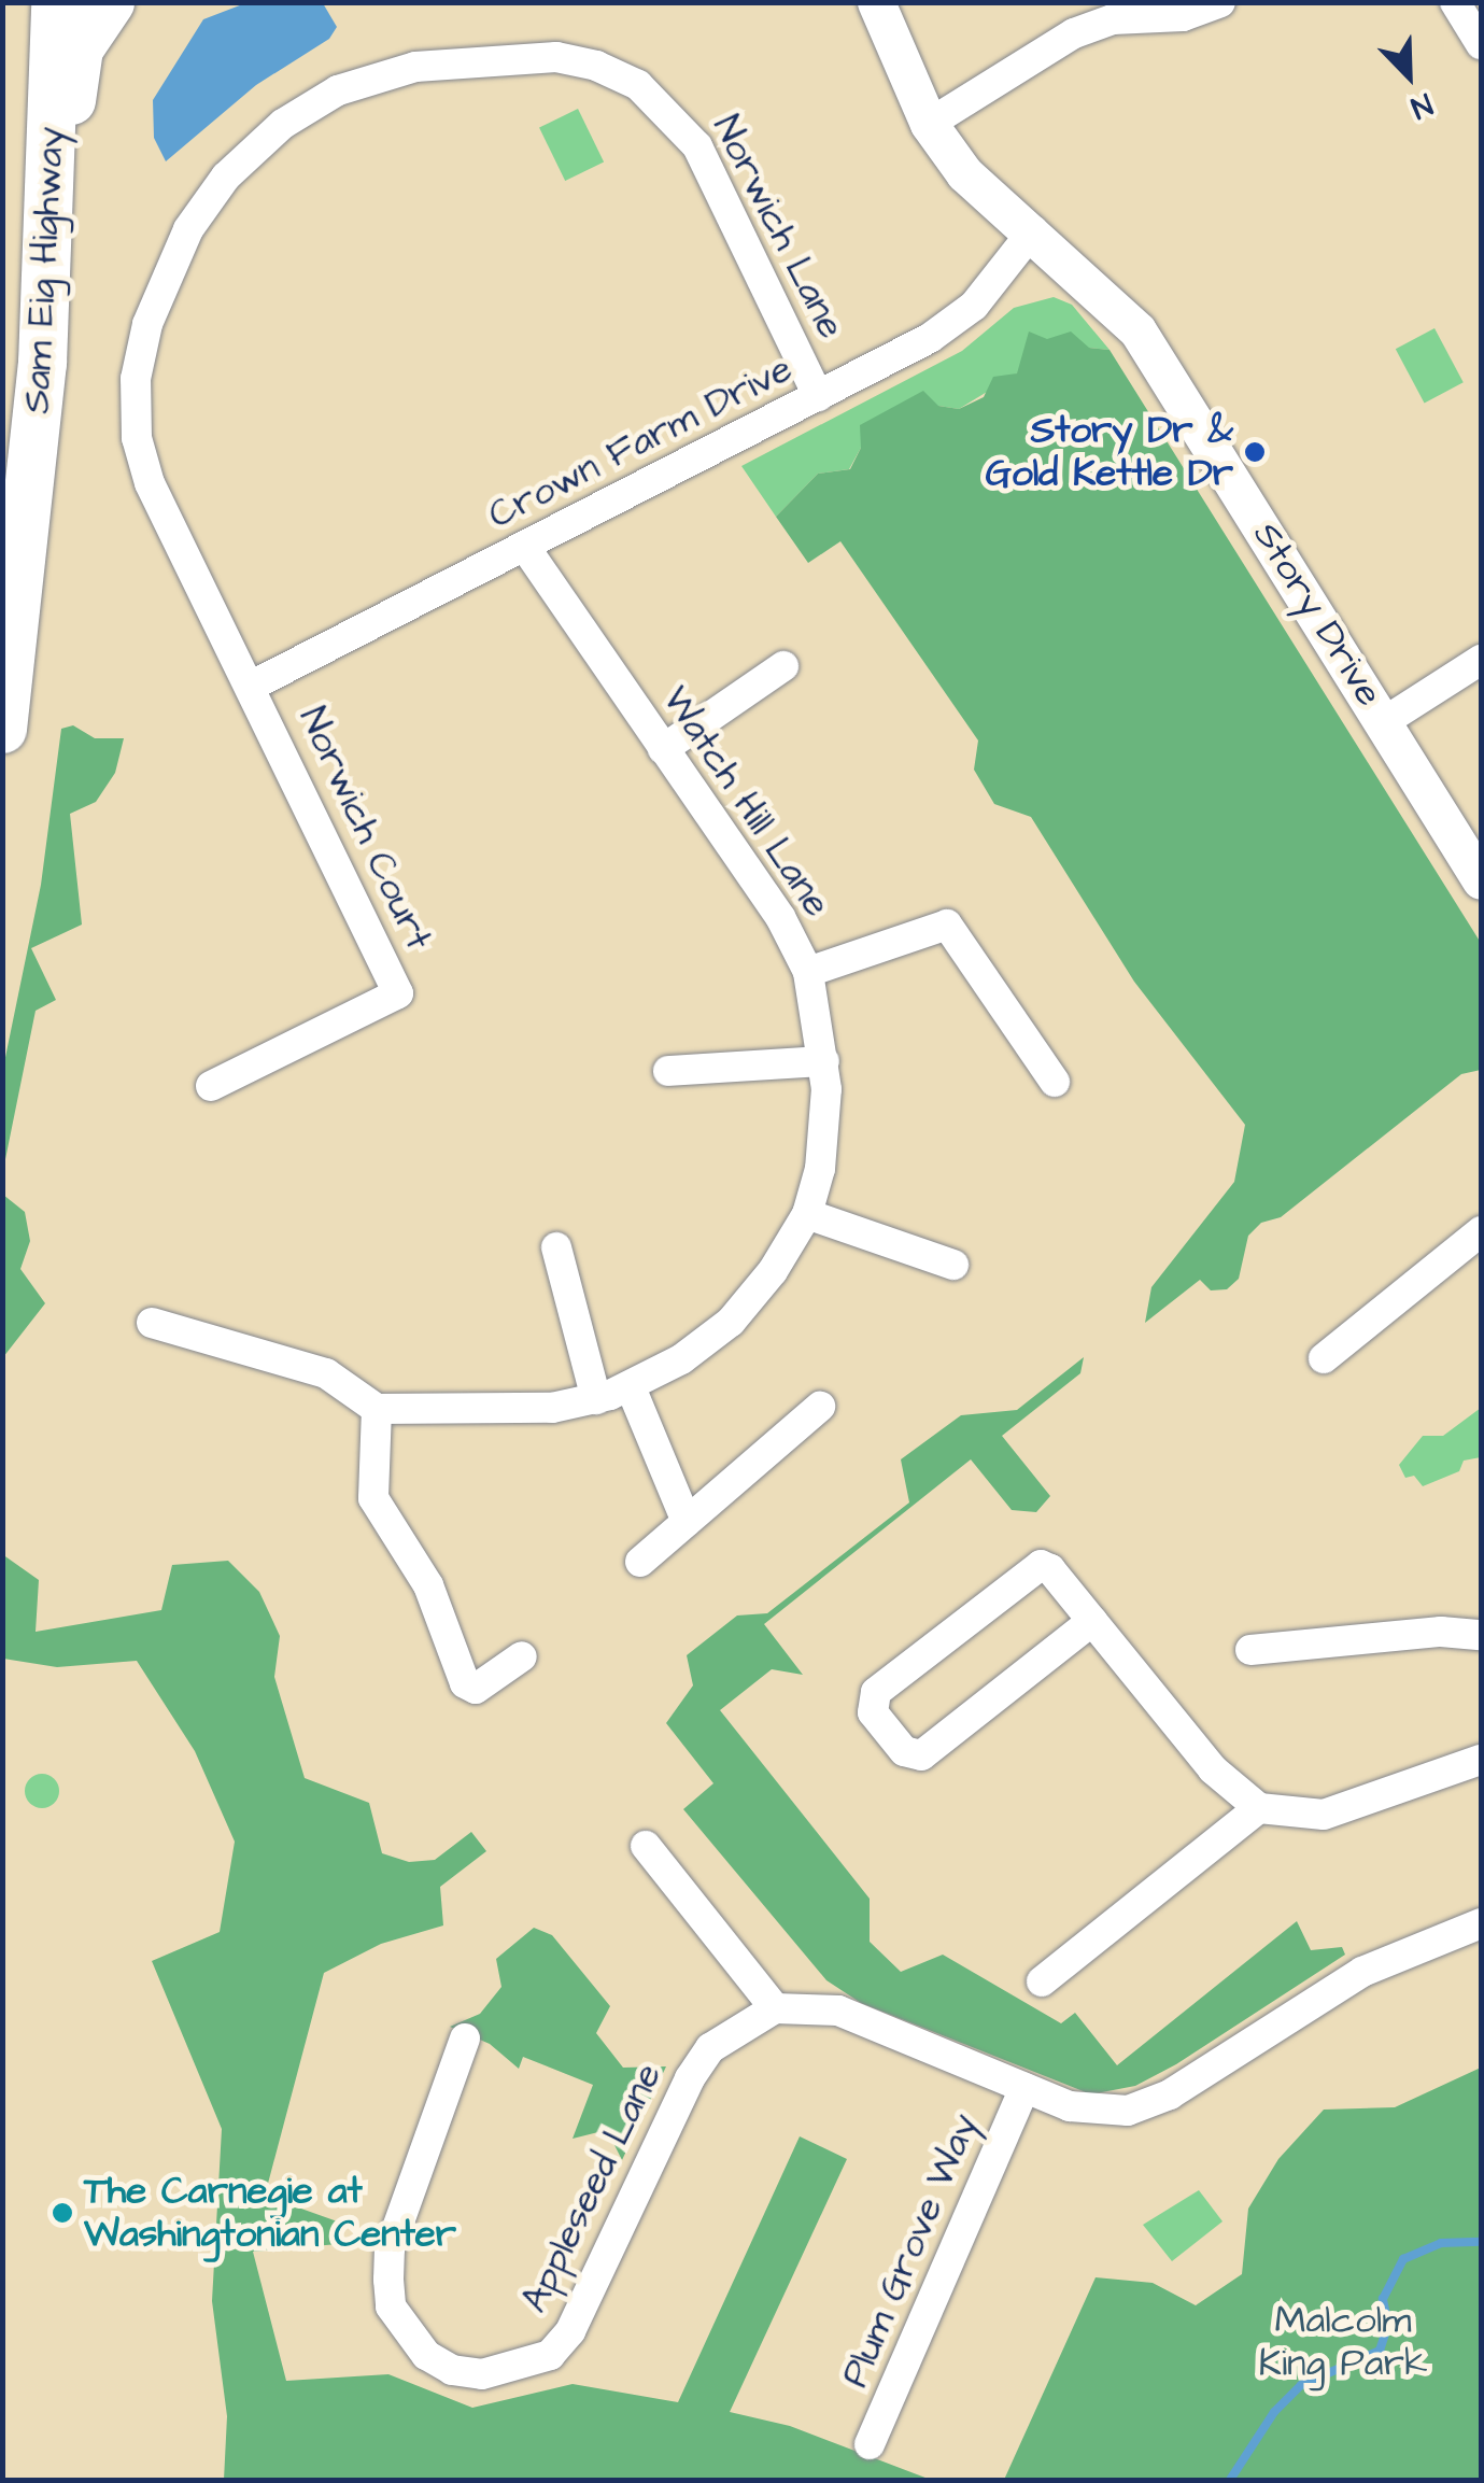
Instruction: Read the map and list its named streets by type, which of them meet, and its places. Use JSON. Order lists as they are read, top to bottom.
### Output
{
  "streets": {
    "main road": ["Sam Eig Highway"],
    "street": [
      "Norwich Lane",
      "Crown Farm Drive",
      "Story Drive",
      "Watch Hill Lane",
      "Norwich Court",
      "Appleseed Lane",
      "Plum Grove Way"
    ]
  },
  "crossings": [
    ["Norwich Lane", "Crown Farm Drive"],
    ["Norwich Lane", "Norwich Court"],
    ["Crown Farm Drive", "Story Drive"],
    ["Crown Farm Drive", "Watch Hill Lane"],
    ["Crown Farm Drive", "Norwich Court"]
  ],
  "parks": ["Malcolm King Park"],
  "places": ["Story Dr & Gold Kettle Dr", "The Carnegie at Washingtonian Center"],
  "north": "bottom right"
}
